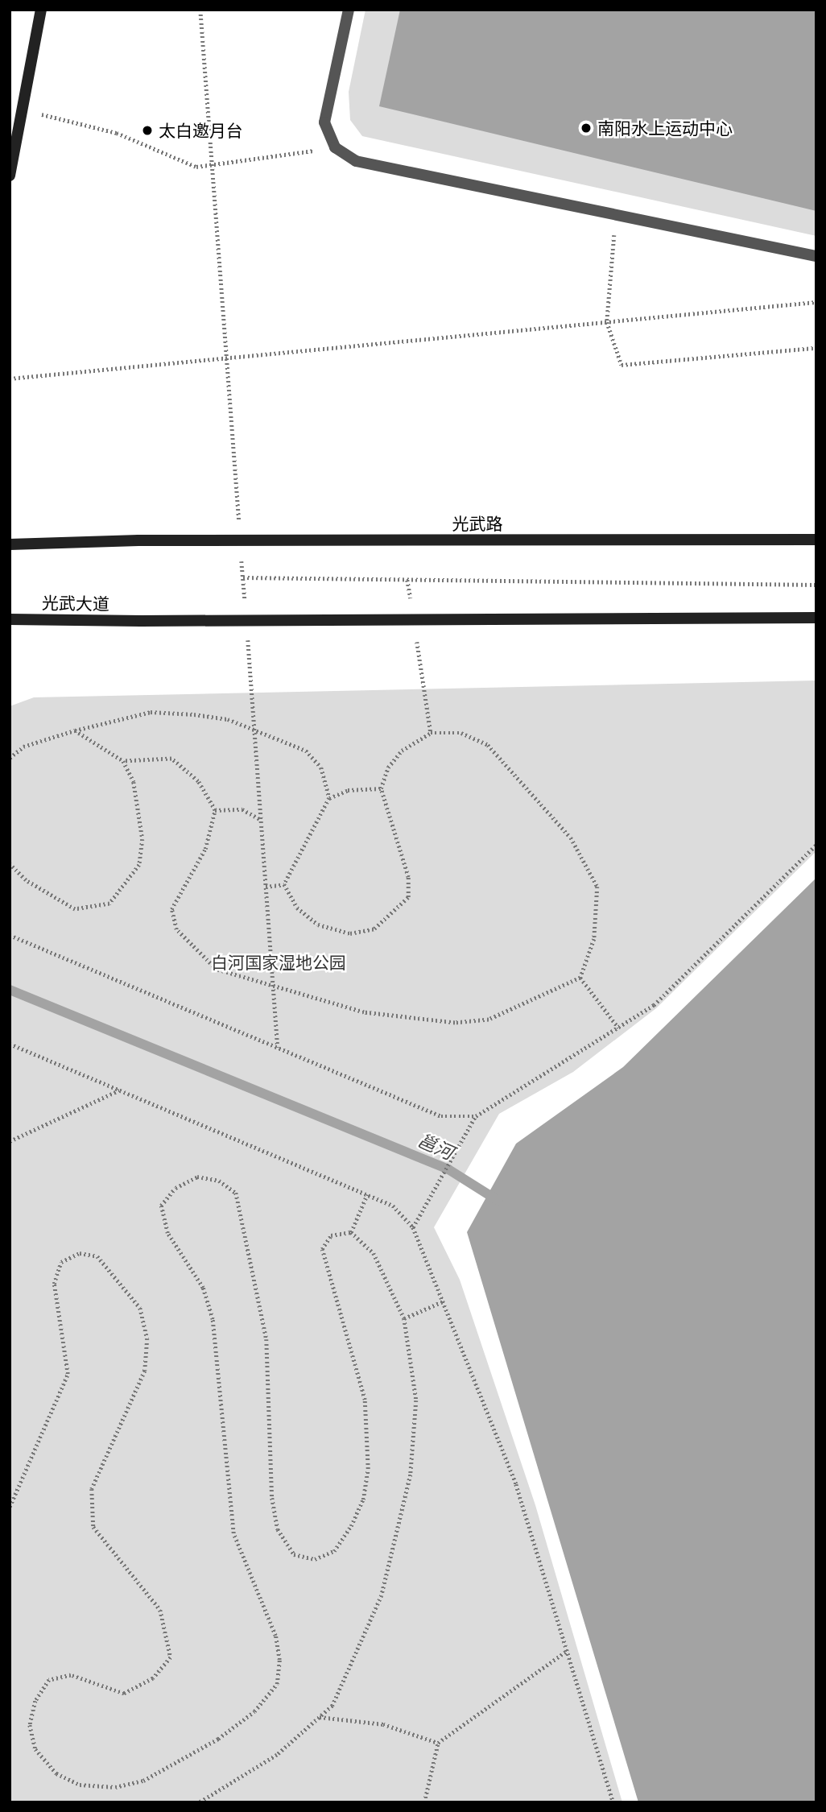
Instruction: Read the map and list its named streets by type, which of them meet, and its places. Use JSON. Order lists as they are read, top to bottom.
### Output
{
  "streets": {
    "main road": ["光武路", "光武大道"]
  },
  "water": ["邕河"],
  "parks": ["白河国家湿地公园"],
  "places": ["南阳水上运动中心", "太白邀月台"]
}
